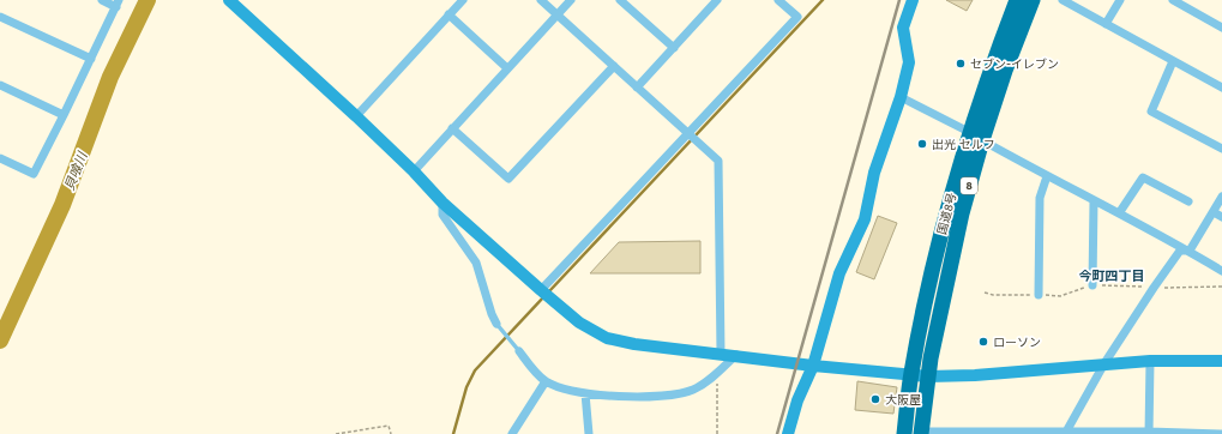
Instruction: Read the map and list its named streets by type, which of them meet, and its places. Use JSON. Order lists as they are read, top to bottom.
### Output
{
  "streets": {
    "highway": ["8", "国道8号"]
  },
  "districts": ["今町四丁目"],
  "water": ["貝喰川"],
  "places": [
    "セブン-イレブン",
    "出光 セルフ",
    "ローソン",
    "大阪屋"
  ]
}
